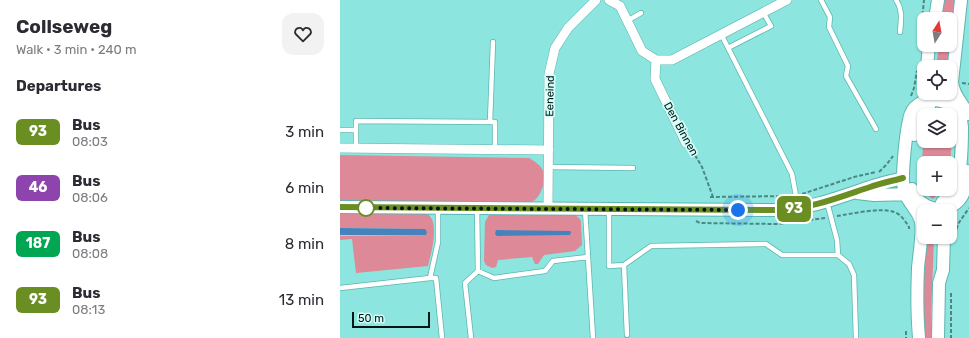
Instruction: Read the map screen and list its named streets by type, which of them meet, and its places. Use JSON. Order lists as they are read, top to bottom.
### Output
{
  "streets": {
    "street": ["Eeneind", "Den Binnen"]
  },
  "lines": ["bus line 93"],
  "scale_bar": "50 m",
  "north": "top",
  "page": {
    "heading": [
      ["Collseweg", "Walk · 3 min · 240 m"],
      "Departures"
    ],
    "on_map": "93",
    "map_buttons": ["+", "−"],
    "list": [
      {
        "mark": "93",
        "name": "Bus",
        "note": "08:03",
        "value": "3 min"
      },
      {
        "mark": "46",
        "name": "Bus",
        "note": "08:06",
        "value": "6 min"
      },
      {
        "mark": "187",
        "name": "Bus",
        "note": "08:08",
        "value": "8 min"
      },
      {
        "mark": "93",
        "name": "Bus",
        "note": "08:13",
        "value": "13 min"
      }
    ],
    "scale": "50 m"
  }
}
